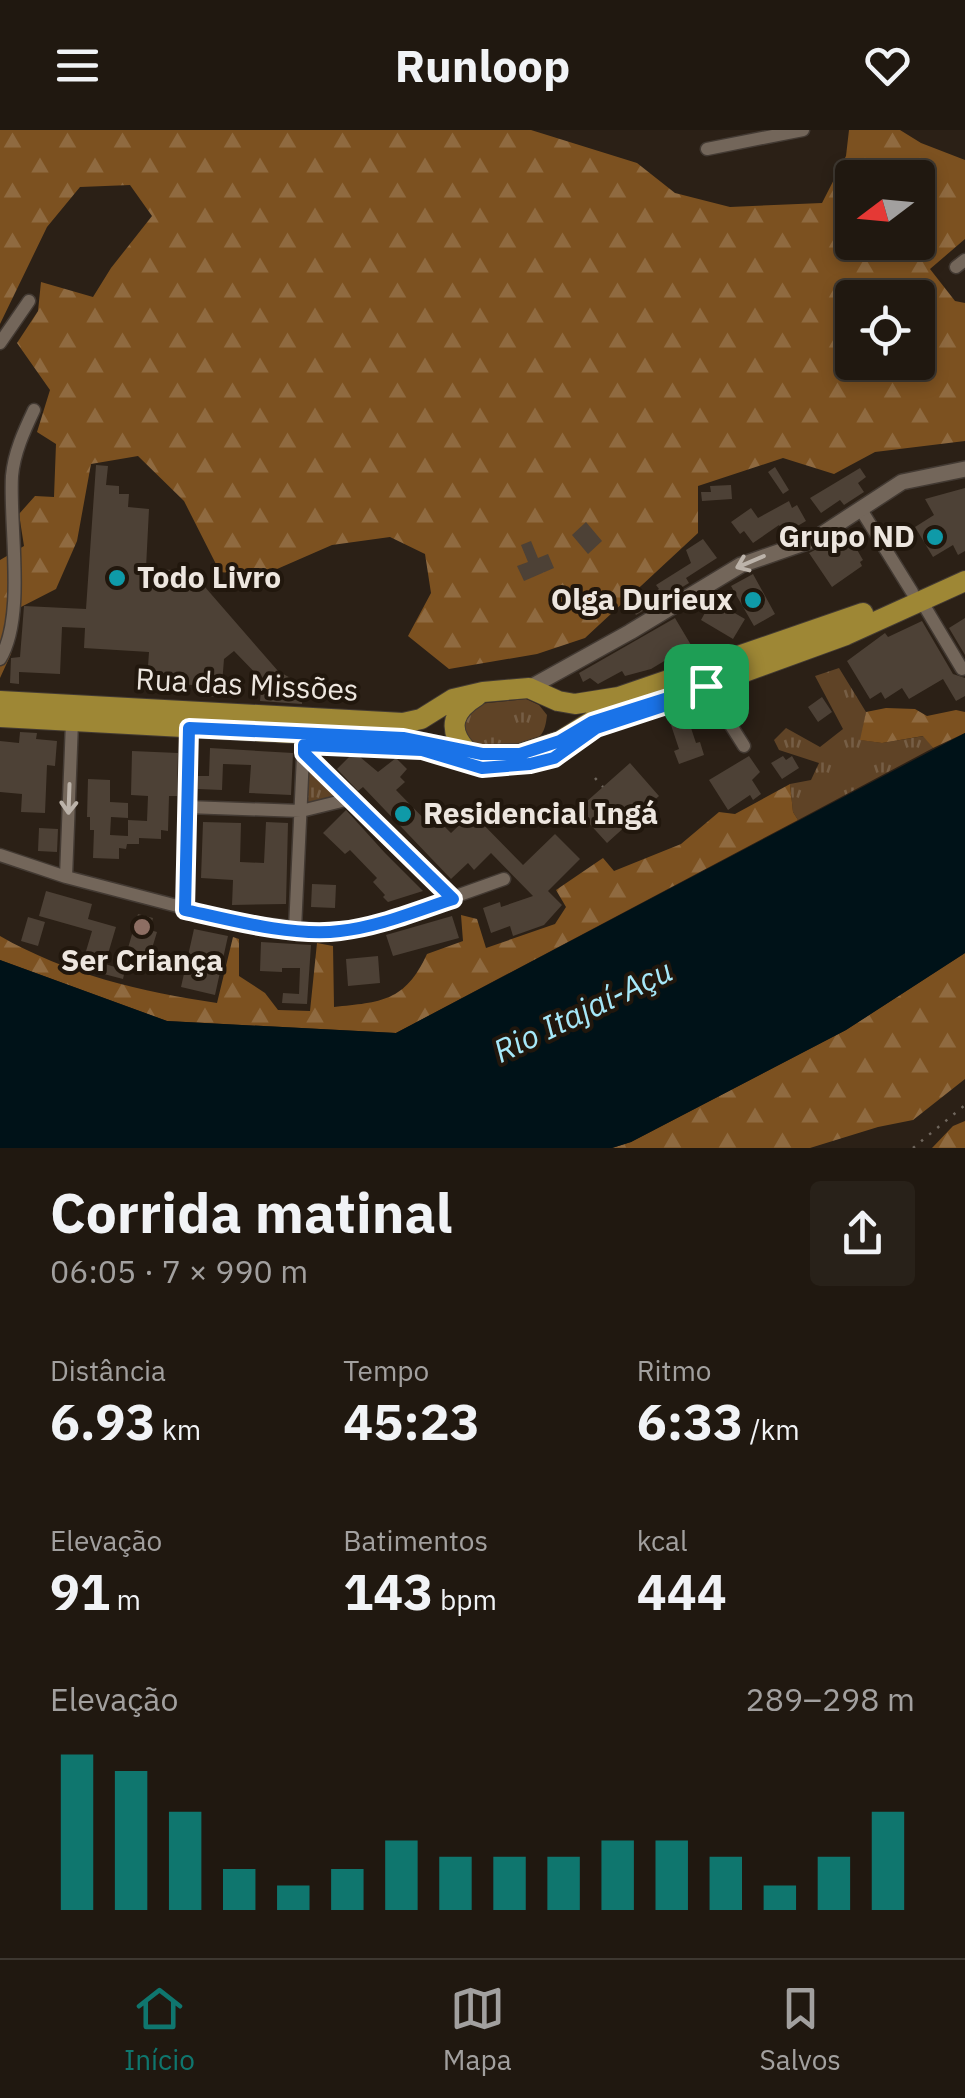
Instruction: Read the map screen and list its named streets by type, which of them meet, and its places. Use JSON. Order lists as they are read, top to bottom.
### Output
{
  "streets": {
    "main road": ["Rua das Missões"]
  },
  "water": ["Rio Itajaí-Açu"],
  "places": [
    "Grupo ND",
    "Todo Livro",
    "Olga Durieux",
    "Residencial Ingá",
    "Ser Criança"
  ],
  "north": "left",
  "page": {
    "header": "Runloop",
    "heading": ["Corrida matinal", "06:05 · 7 × 990 m"],
    "stats": [
      ["Distância", "6.93 km"],
      ["Tempo", "45:23"],
      ["Ritmo", "6:33 /km"],
      ["Elevação", "91 m"],
      ["Batimentos", "143 bpm"],
      ["kcal", "444"]
    ],
    "chart": ["Elevação", "289–298 m"],
    "tabs": ["Início", "Mapa", "Salvos"]
  }
}
